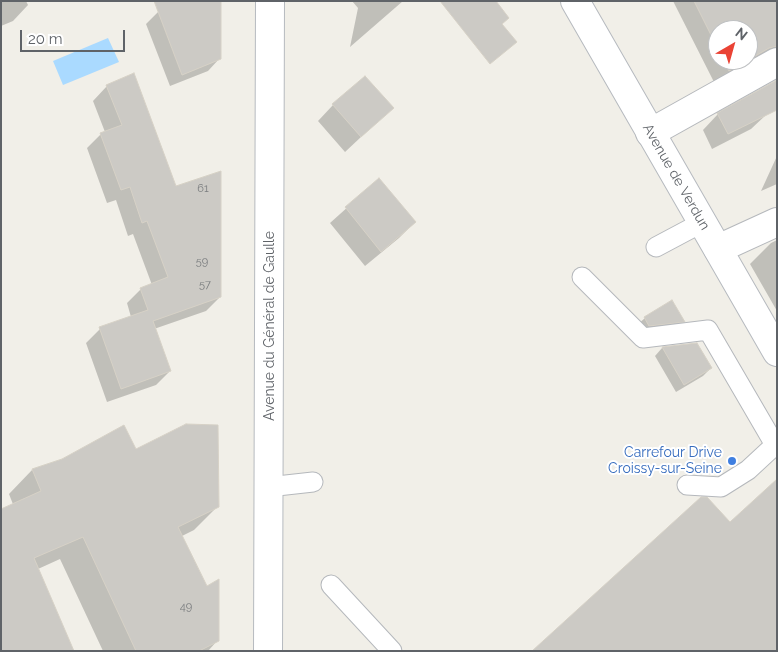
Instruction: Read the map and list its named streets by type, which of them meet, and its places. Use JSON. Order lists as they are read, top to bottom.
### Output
{
  "streets": {
    "main road": ["Avenue de Verdun", "Avenue du Général de Gaulle"]
  },
  "places": ["Carrefour Drive Croissy-sur-Seine"],
  "house_numbers": [
    "61",
    "59",
    "57",
    "49"
  ],
  "scale_bar": "20 m",
  "north": "top right"
}
